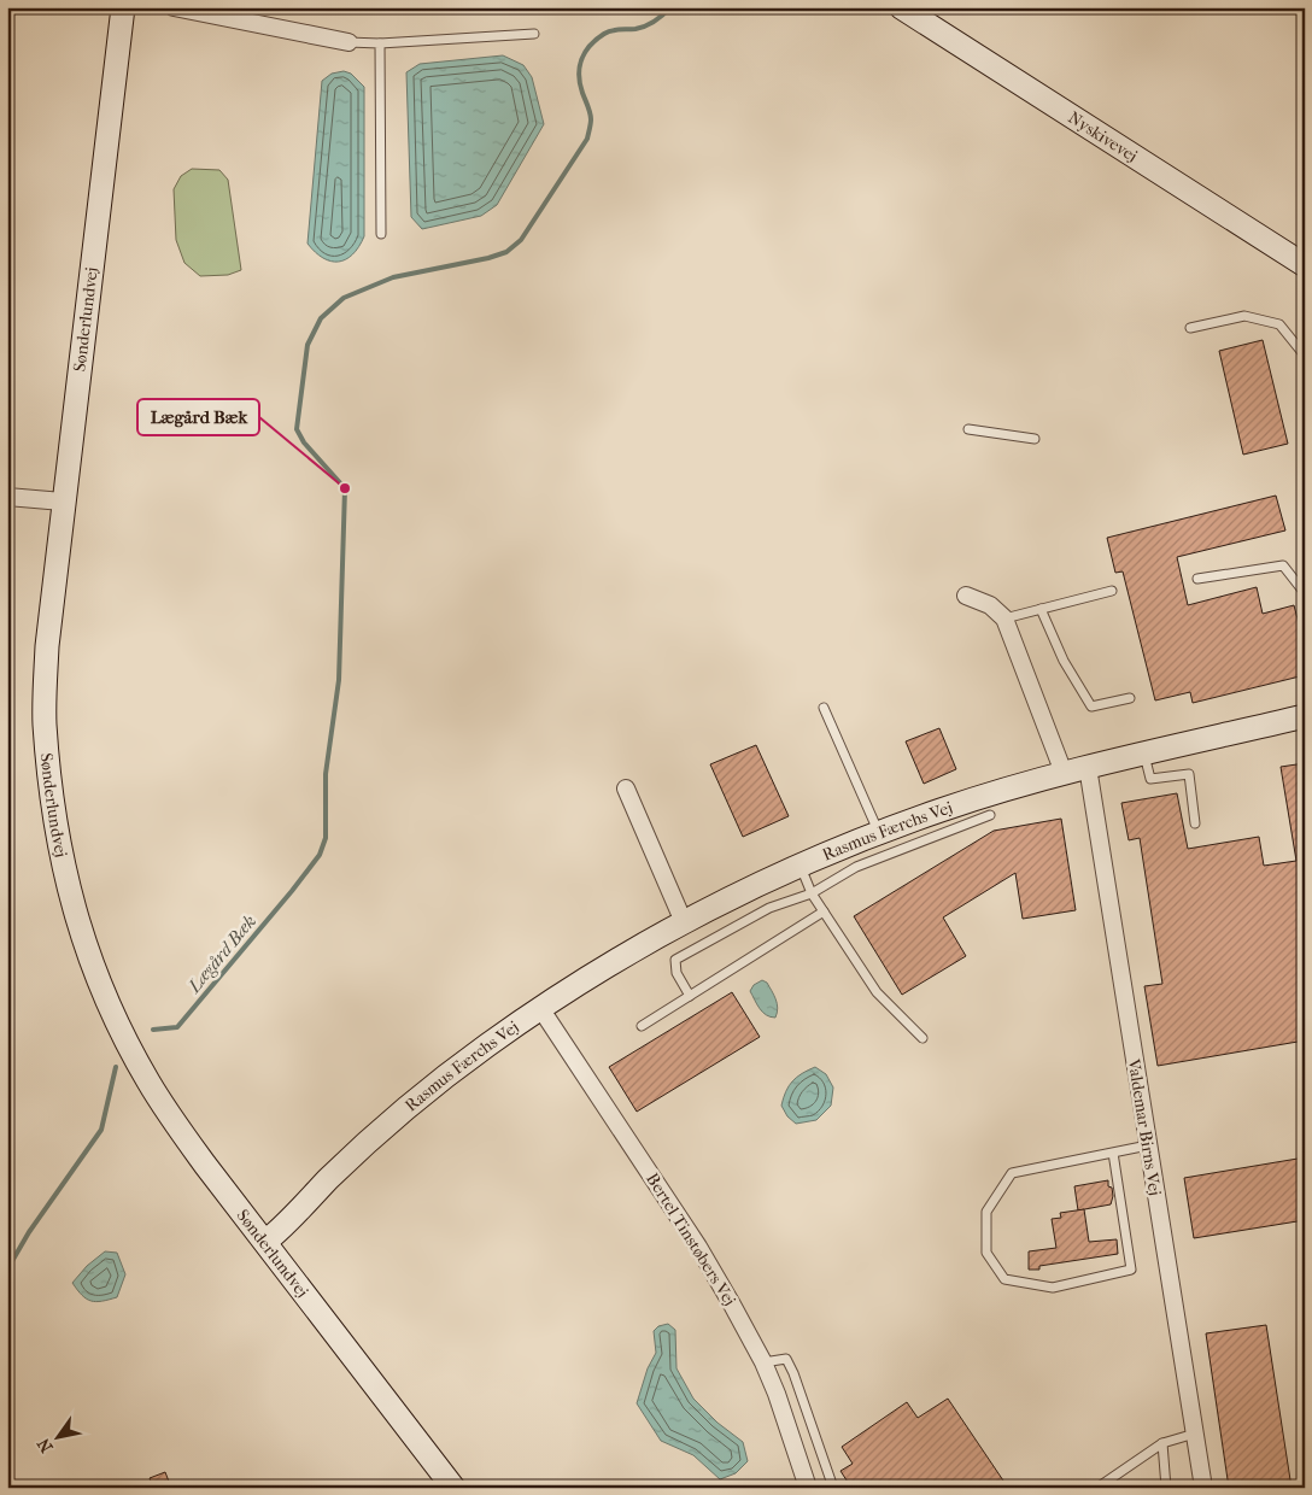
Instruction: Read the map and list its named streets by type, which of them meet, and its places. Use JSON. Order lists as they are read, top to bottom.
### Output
{
  "streets": {
    "street": [
      "Nyskivevej",
      "Sønderlundvej",
      "Rasmus Færchs Vej",
      "Valdemar Birns Vej",
      "Bertel Tinstøbers Vej"
    ]
  },
  "crossings": [
    ["Sønderlundvej", "Rasmus Færchs Vej"],
    ["Rasmus Færchs Vej", "Valdemar Birns Vej"],
    ["Rasmus Færchs Vej", "Bertel Tinstøbers Vej"]
  ],
  "water": ["Lægård Bæk"],
  "places": ["Lægård Bæk"],
  "north": "bottom left"
}
